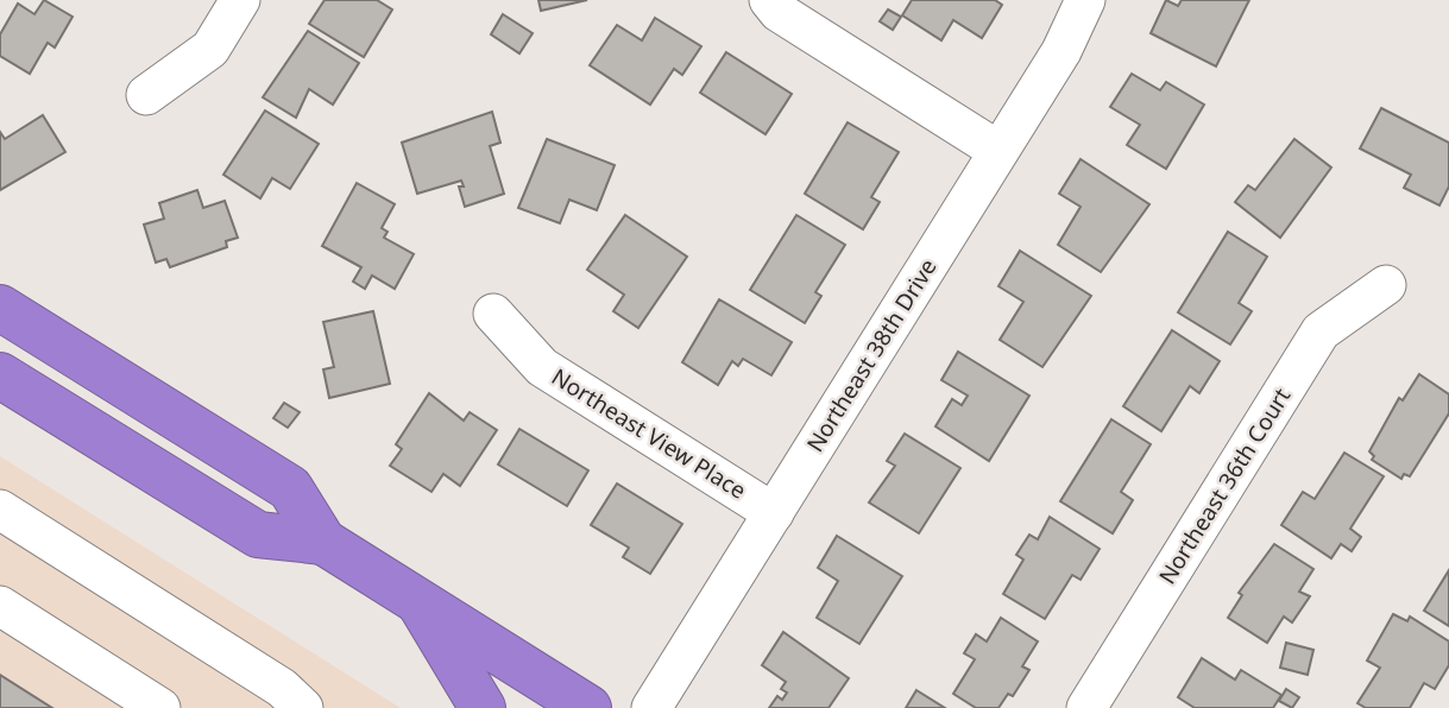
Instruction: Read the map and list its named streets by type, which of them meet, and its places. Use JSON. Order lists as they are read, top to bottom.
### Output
{
  "streets": {
    "street": ["Northeast 38th Drive", "Northeast View Place", "Northeast 36th Court"]
  },
  "crossings": [
    ["Northeast 38th Drive", "Northeast View Place"]
  ]
}
